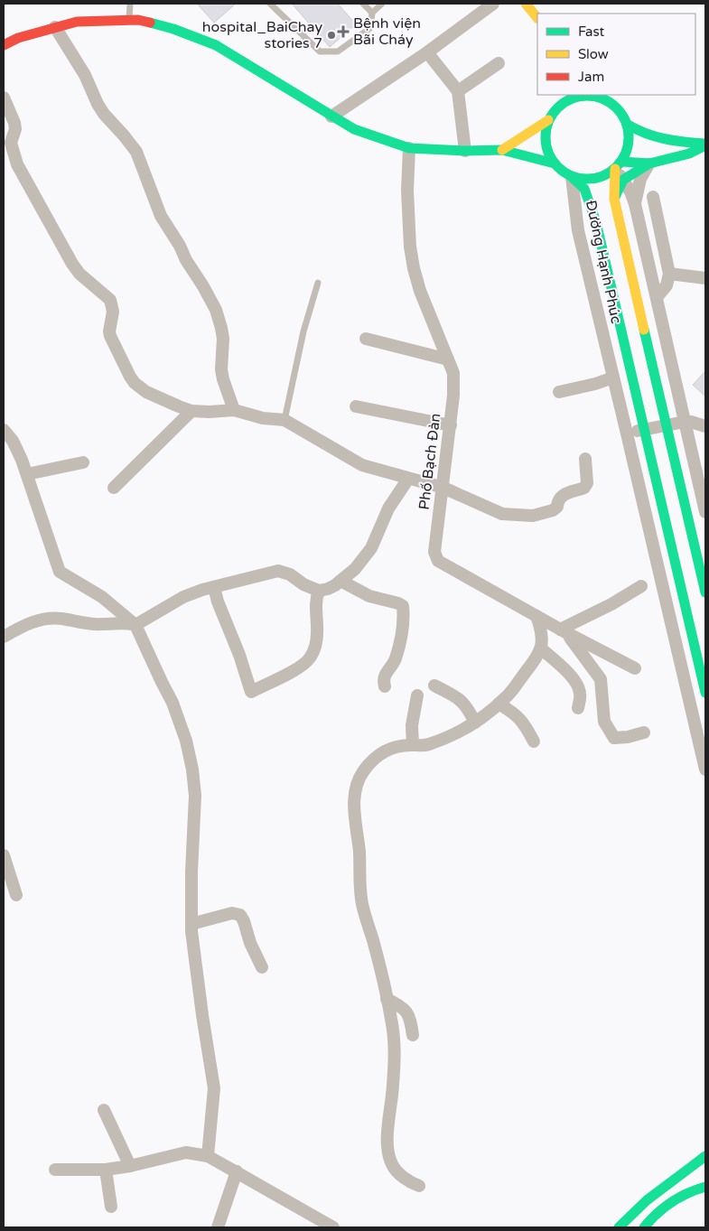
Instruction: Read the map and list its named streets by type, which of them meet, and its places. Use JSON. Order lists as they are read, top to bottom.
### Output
{
  "streets": {
    "main road": ["Đường Hạnh Phúc"],
    "street": ["Phố Bạch Đàn"]
  },
  "places": {
    "health": ["Bệnh viện Bãi Cháy"],
    "other": ["hospital_BaiChay stories 7"]
  },
  "legend": ["Fast", "Slow", "Jam"]
}
